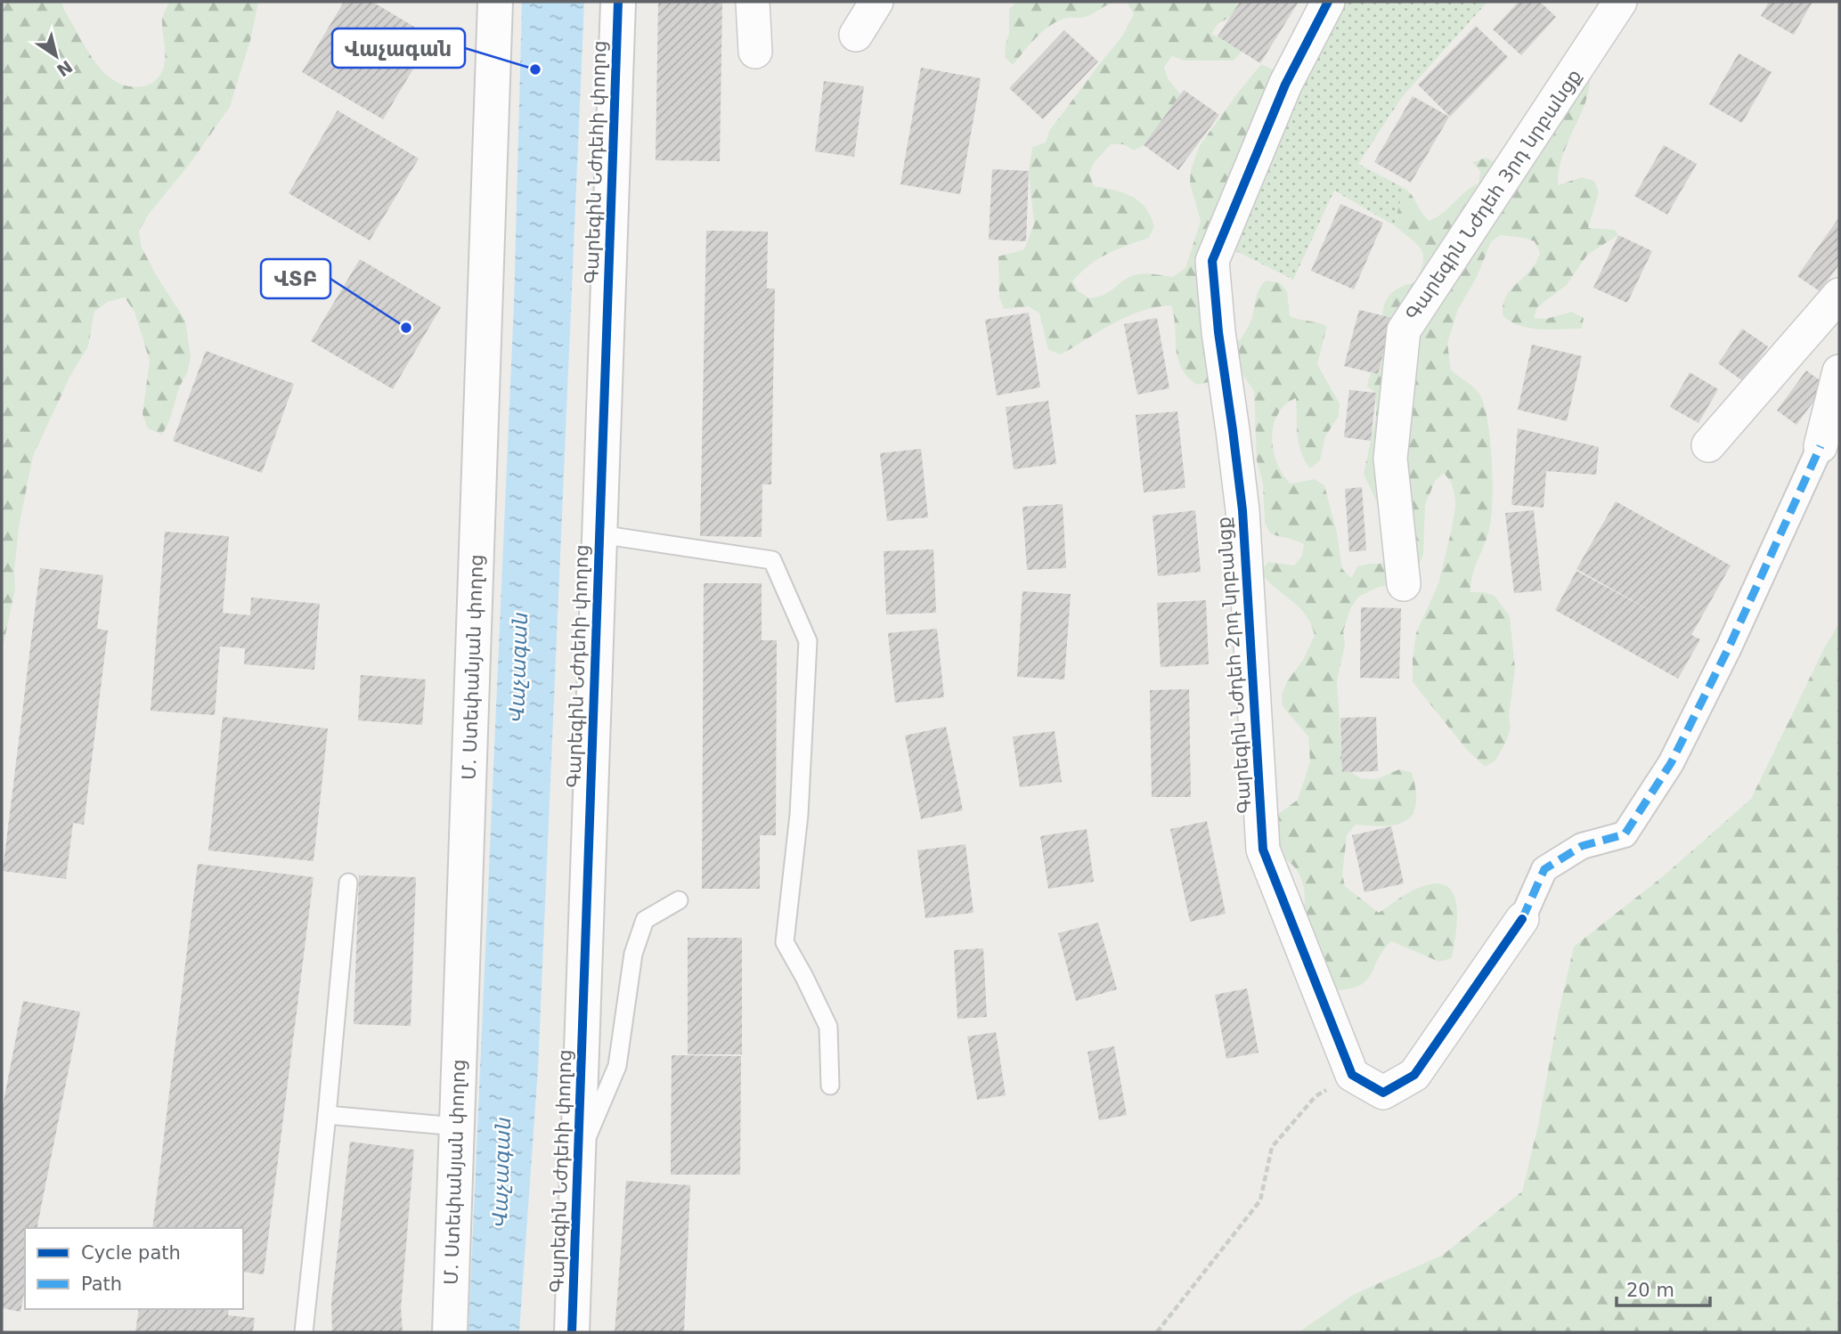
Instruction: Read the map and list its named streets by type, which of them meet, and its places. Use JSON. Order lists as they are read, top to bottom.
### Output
{
  "streets": {
    "street": [
      "Գարեգին Նժդեհի փողոց",
      "Գարեգին Նժդեհ 3րդ նրբանցք",
      "Գարեգին Նժդեհ 2րդ նրբանցք",
      "Մ․ Ստեփանյան փողոց"
    ]
  },
  "water": ["Վաչագան"],
  "places": ["Վաչագան", "ՎՏԲ"],
  "legend": ["Cycle path", "Path"],
  "scale_bar": "20 m",
  "north": "bottom right"
}
